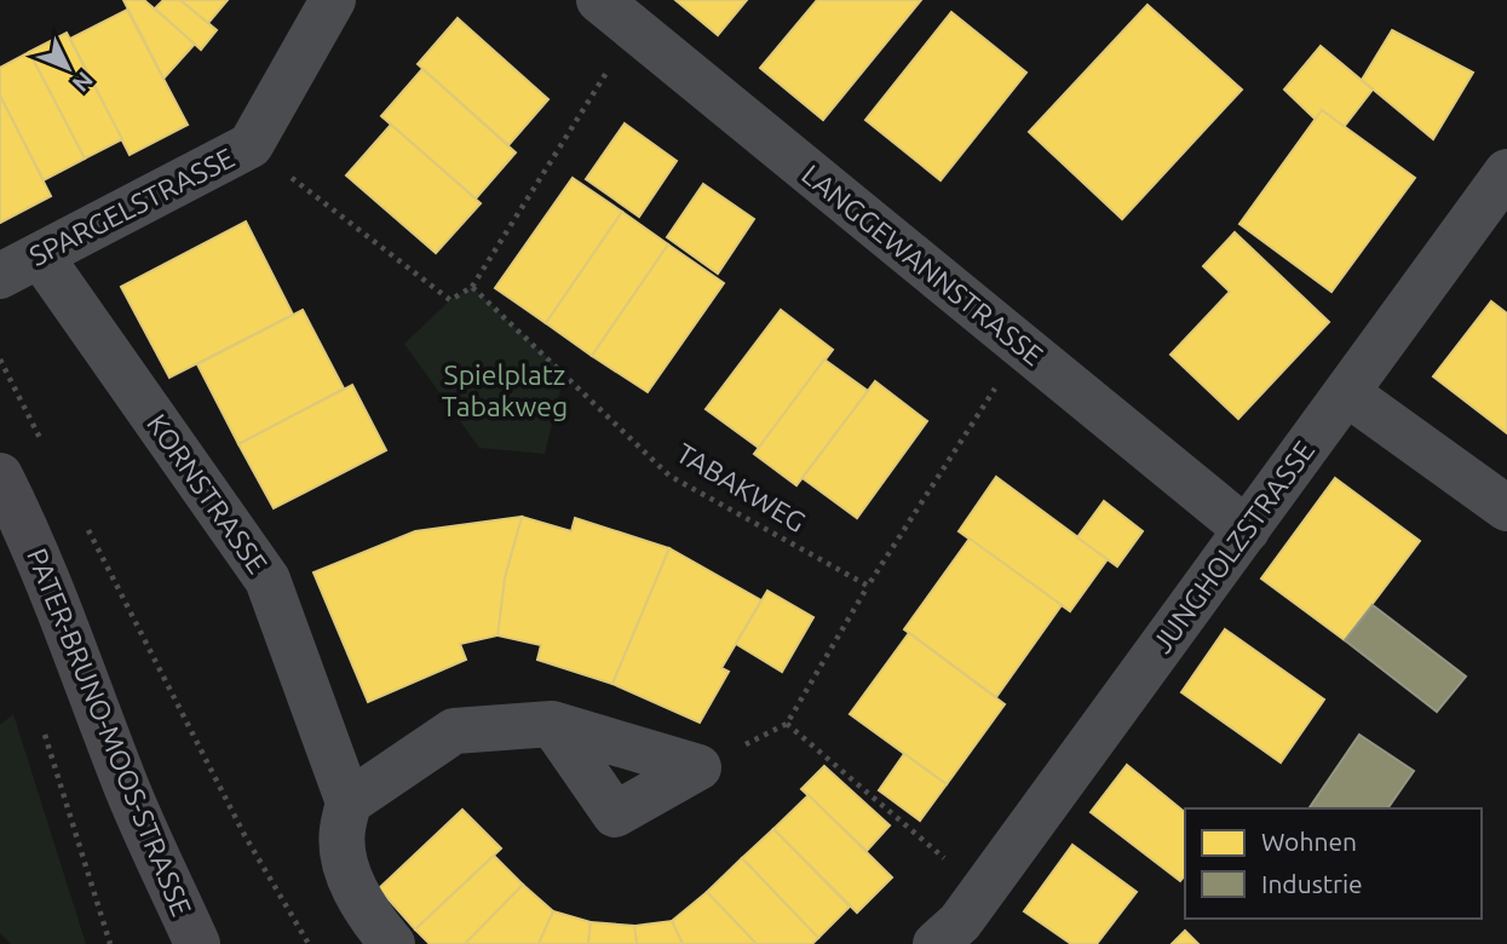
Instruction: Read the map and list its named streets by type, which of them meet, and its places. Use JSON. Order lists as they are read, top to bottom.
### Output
{
  "streets": {
    "main road": ["PATER-BRUNO-MOOS-STRASSE"],
    "street": [
      "SPARGELSTRASSE",
      "LANGGEWANNSTRASSE",
      "KORNSTRASSE",
      "JUNGHOLZSTRASSE"
    ],
    "path": ["TABAKWEG"]
  },
  "crossings": [
    ["SPARGELSTRASSE", "KORNSTRASSE"],
    ["LANGGEWANNSTRASSE", "JUNGHOLZSTRASSE"]
  ],
  "parks": ["Spielplatz Tabakweg"],
  "legend": ["Wohnen", "Industrie"],
  "north": "bottom right"
}
